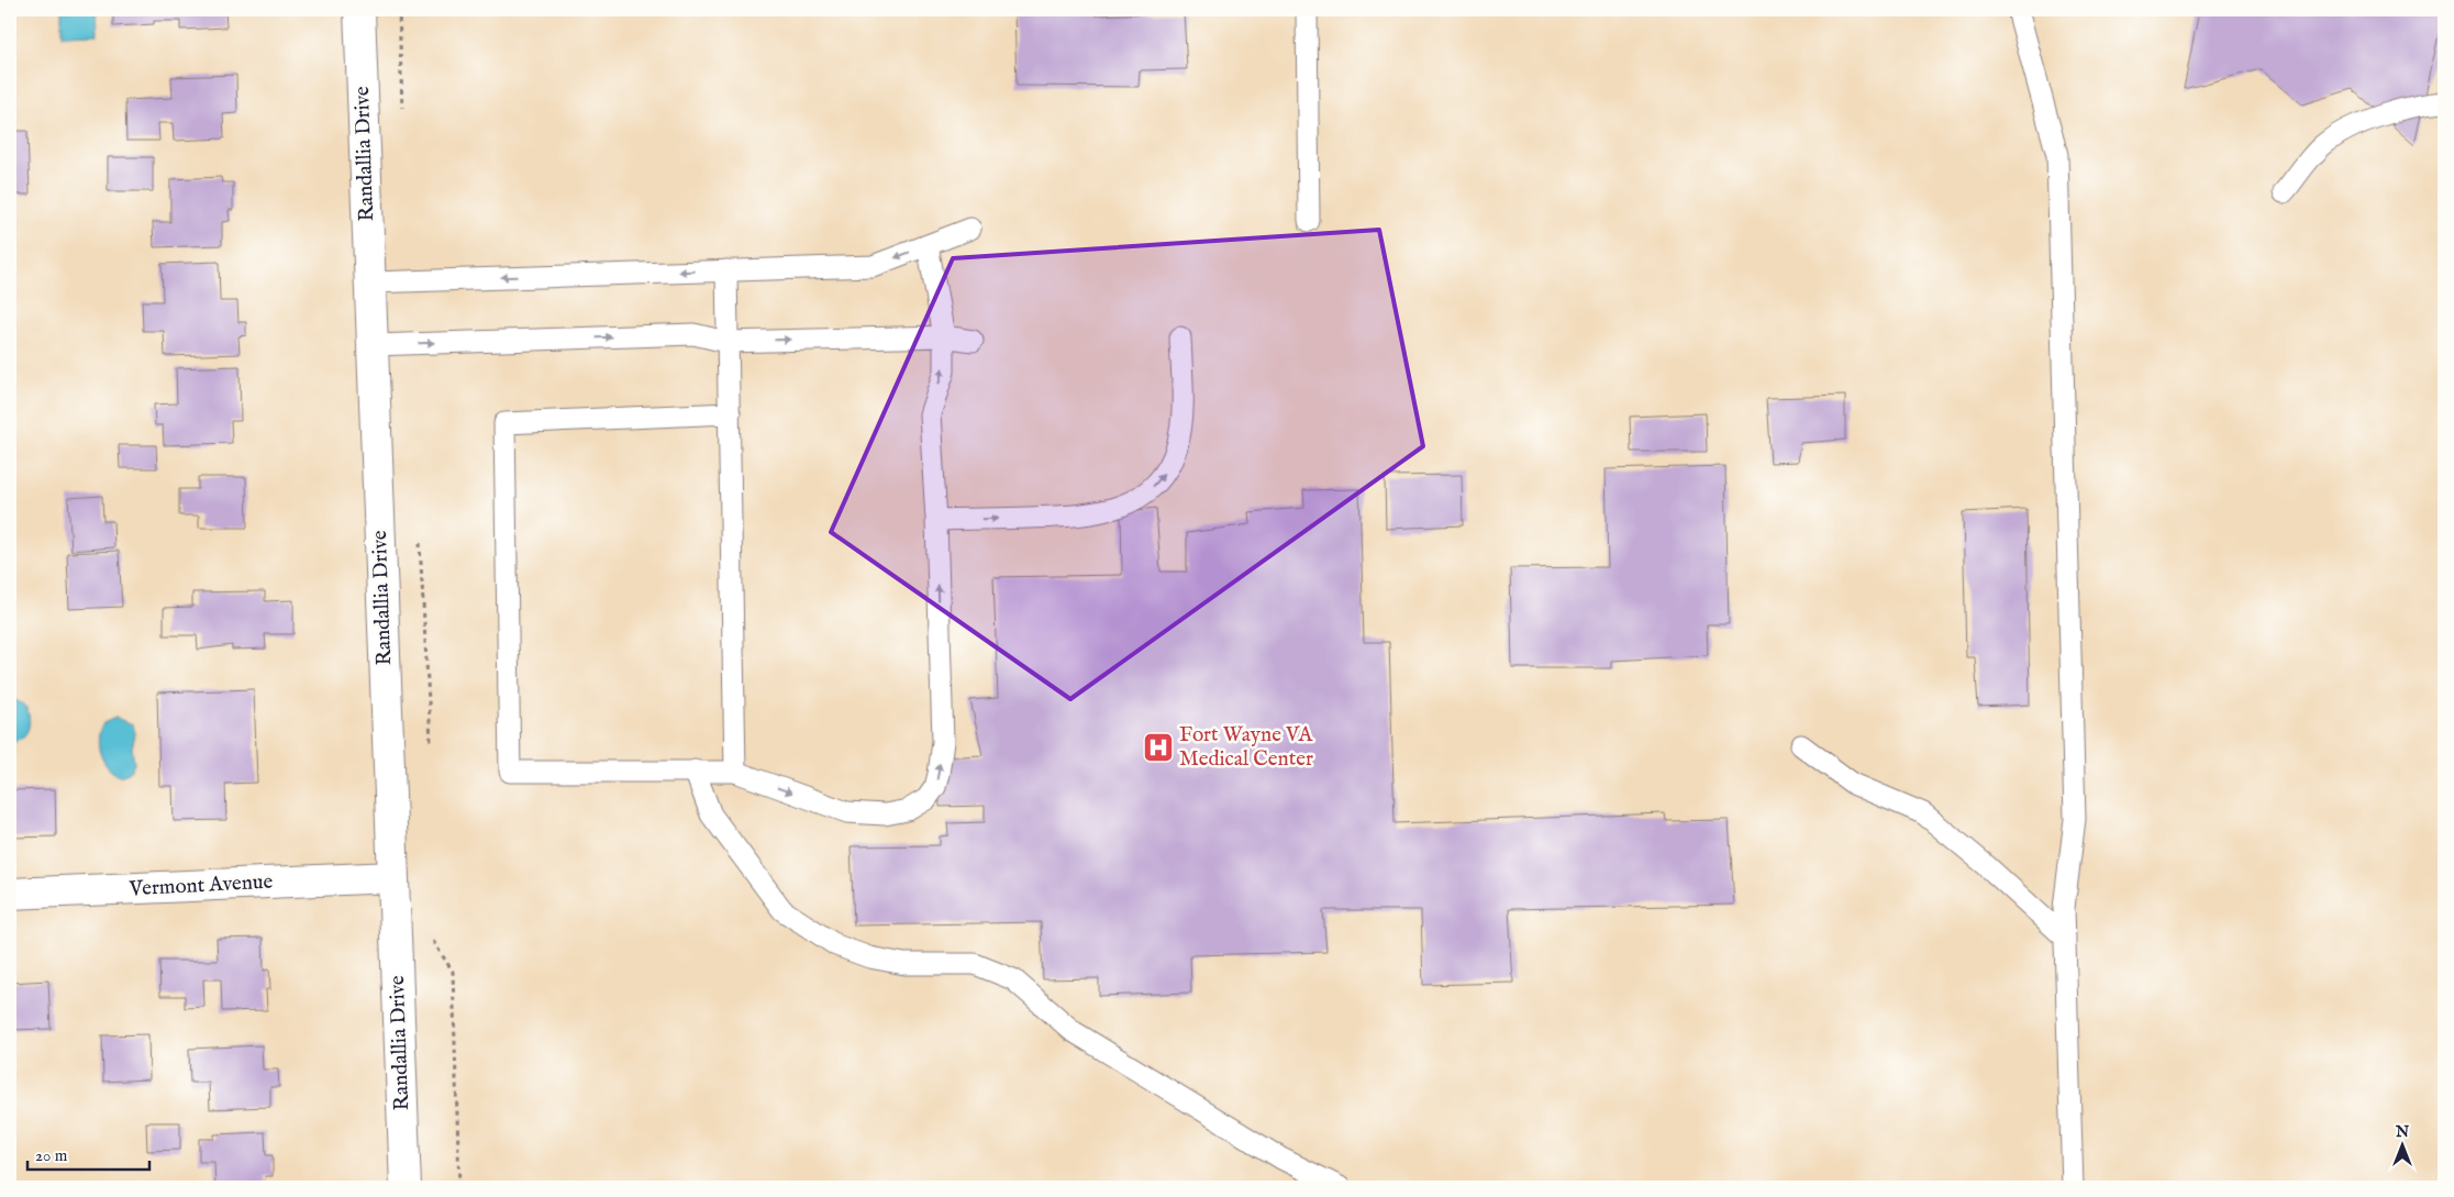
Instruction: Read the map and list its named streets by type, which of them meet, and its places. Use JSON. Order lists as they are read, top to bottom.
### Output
{
  "streets": {
    "street": ["Randallia Drive", "Vermont Avenue"]
  },
  "crossings": [
    ["Randallia Drive", "Vermont Avenue"]
  ],
  "places": {
    "hospital": ["Fort Wayne VA Medical Center"]
  },
  "scale_bar": "20 m",
  "north": "top"
}
